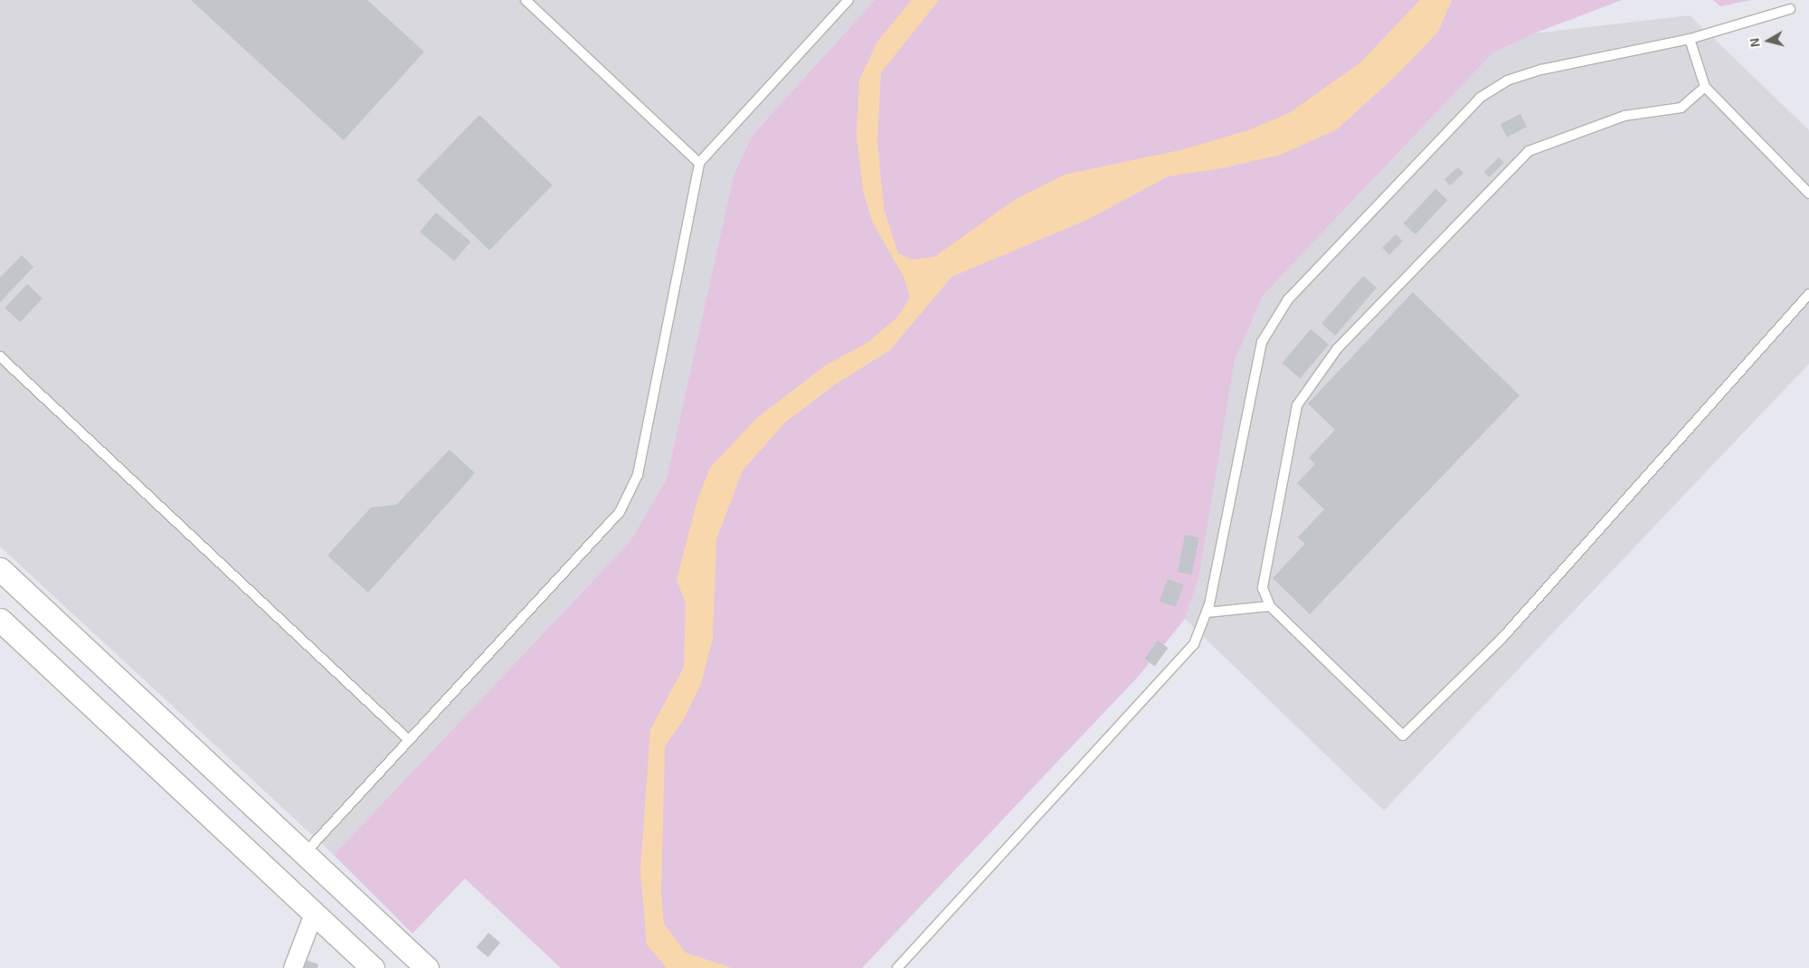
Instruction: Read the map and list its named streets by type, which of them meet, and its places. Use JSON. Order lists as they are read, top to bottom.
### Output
{
  "north": "left"
}
